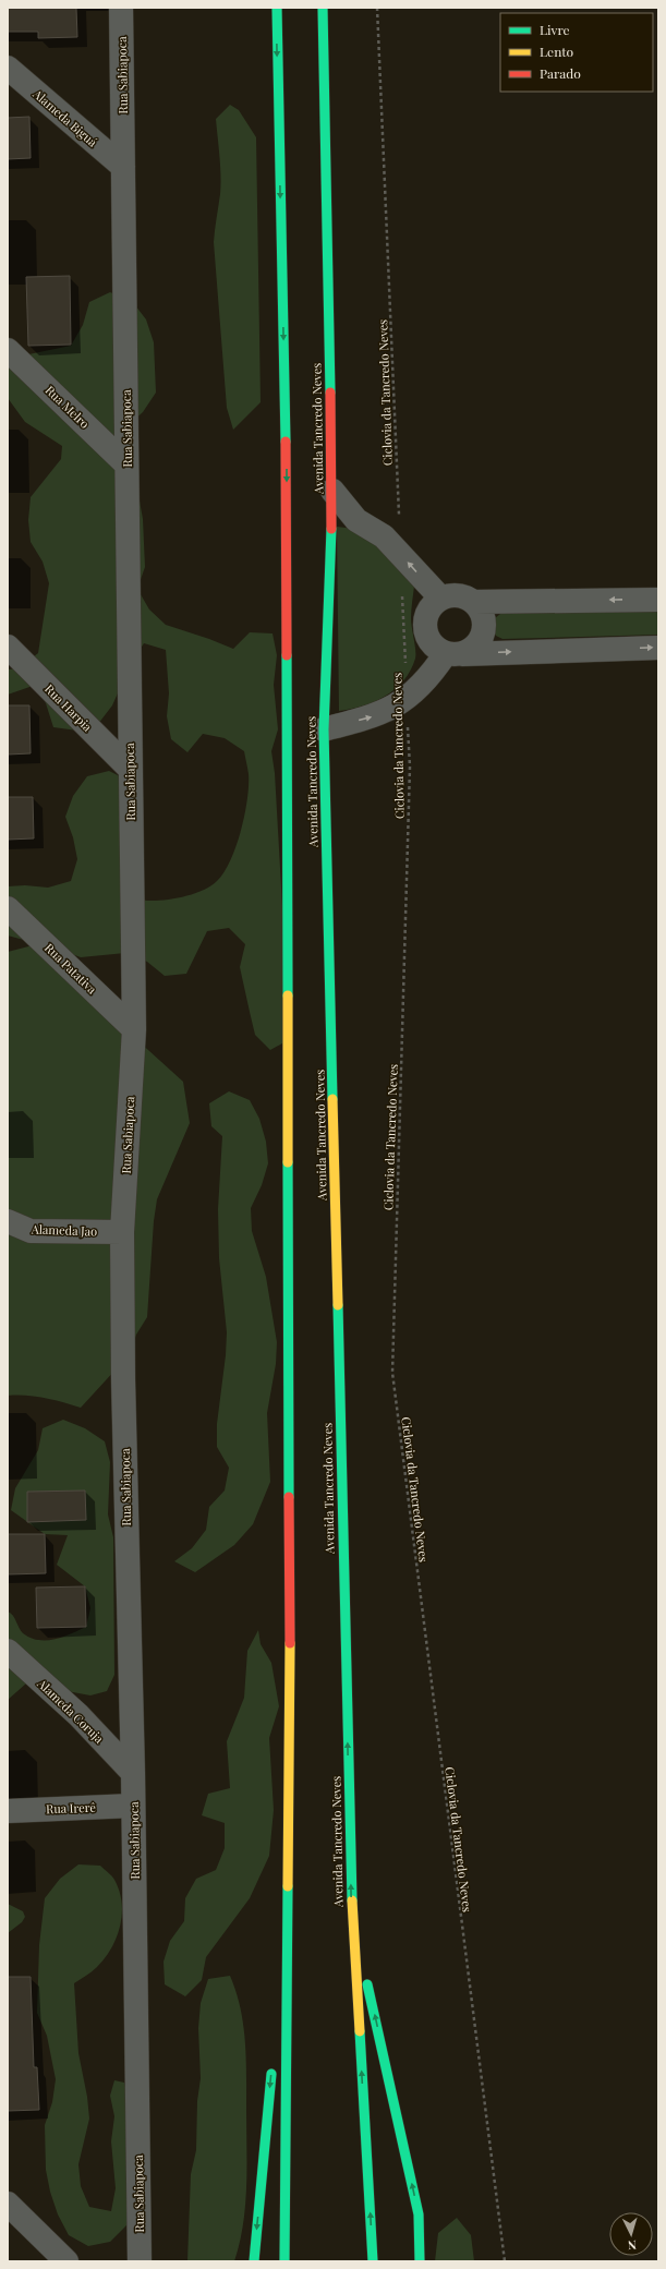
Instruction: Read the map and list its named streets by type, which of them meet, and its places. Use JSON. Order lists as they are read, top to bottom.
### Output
{
  "streets": {
    "main road": ["Avenida Tancredo Neves"],
    "street": [
      "Rua Sabiapoca",
      "Alameda Biguá",
      "Rua Melro",
      "Rua Harpia",
      "Rua Patativa",
      "Alameda Jao",
      "Alameda Coruja",
      "Rua Irerê"
    ],
    "path": ["Ciclovia da Tancredo Neves"]
  },
  "crossings": [
    ["Rua Sabiapoca", "Alameda Biguá"],
    ["Rua Sabiapoca", "Rua Melro"],
    ["Rua Sabiapoca", "Rua Harpia"],
    ["Rua Sabiapoca", "Rua Patativa"],
    ["Rua Sabiapoca", "Alameda Jao"],
    ["Rua Sabiapoca", "Alameda Coruja"],
    ["Rua Sabiapoca", "Rua Irerê"]
  ],
  "legend": ["Livre", "Lento", "Parado"],
  "north": "bottom"
}
